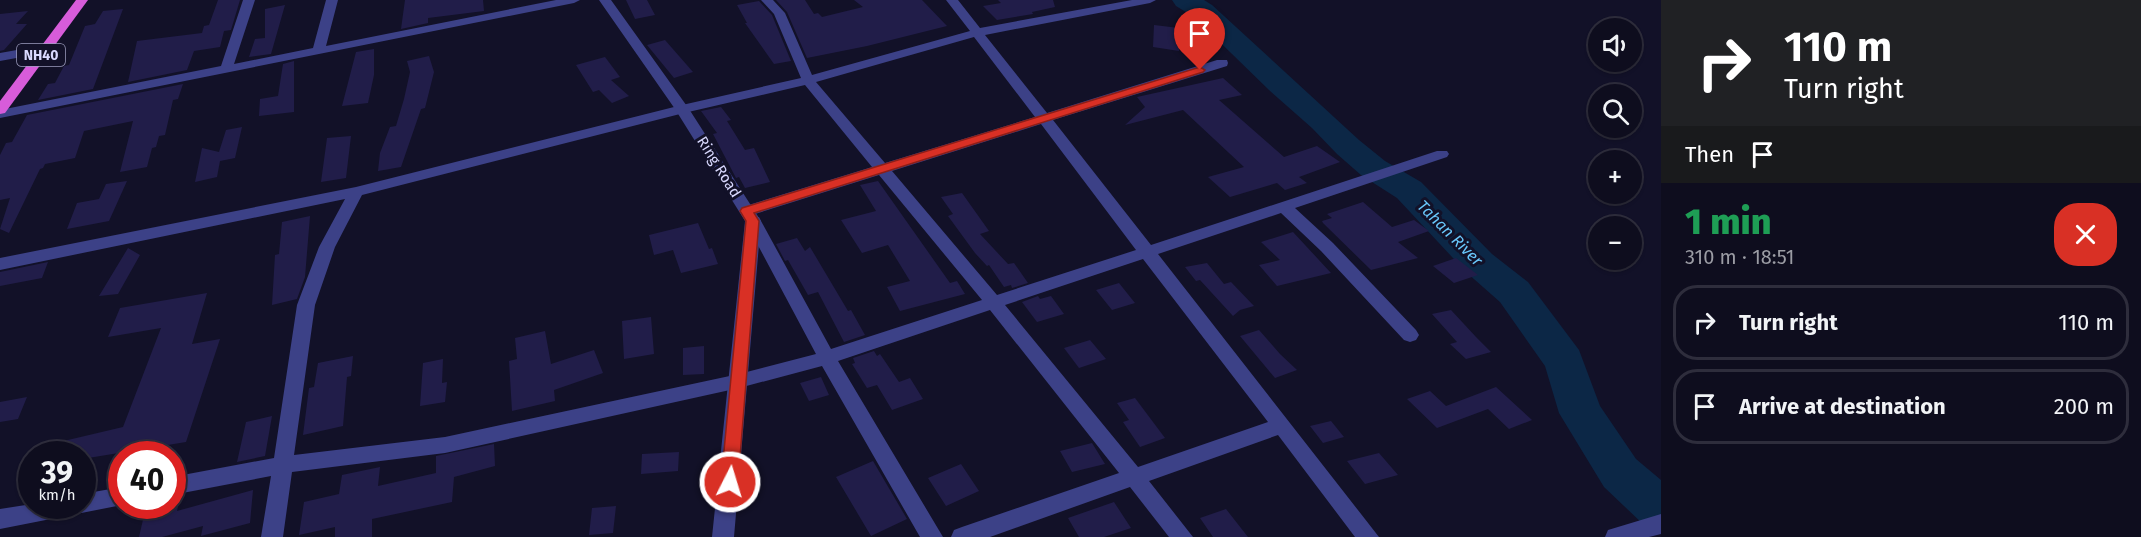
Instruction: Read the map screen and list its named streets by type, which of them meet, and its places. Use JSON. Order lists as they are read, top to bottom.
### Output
{
  "streets": {
    "highway": ["NH40"],
    "street": ["Ring Road"]
  },
  "water": ["Tahan River"],
  "page": {
    "turn": ["110 m", "Turn right"],
    "map_buttons": ["+", "−"],
    "then": "Then",
    "heading": ["1 min", "310 m · 18:51"],
    "list": [
      {
        "name": "Turn right",
        "value": "110 m"
      },
      {
        "name": "Arrive at destination",
        "value": "200 m"
      }
    ],
    "speed": "39 km/h",
    "limit": "40"
  }
}
